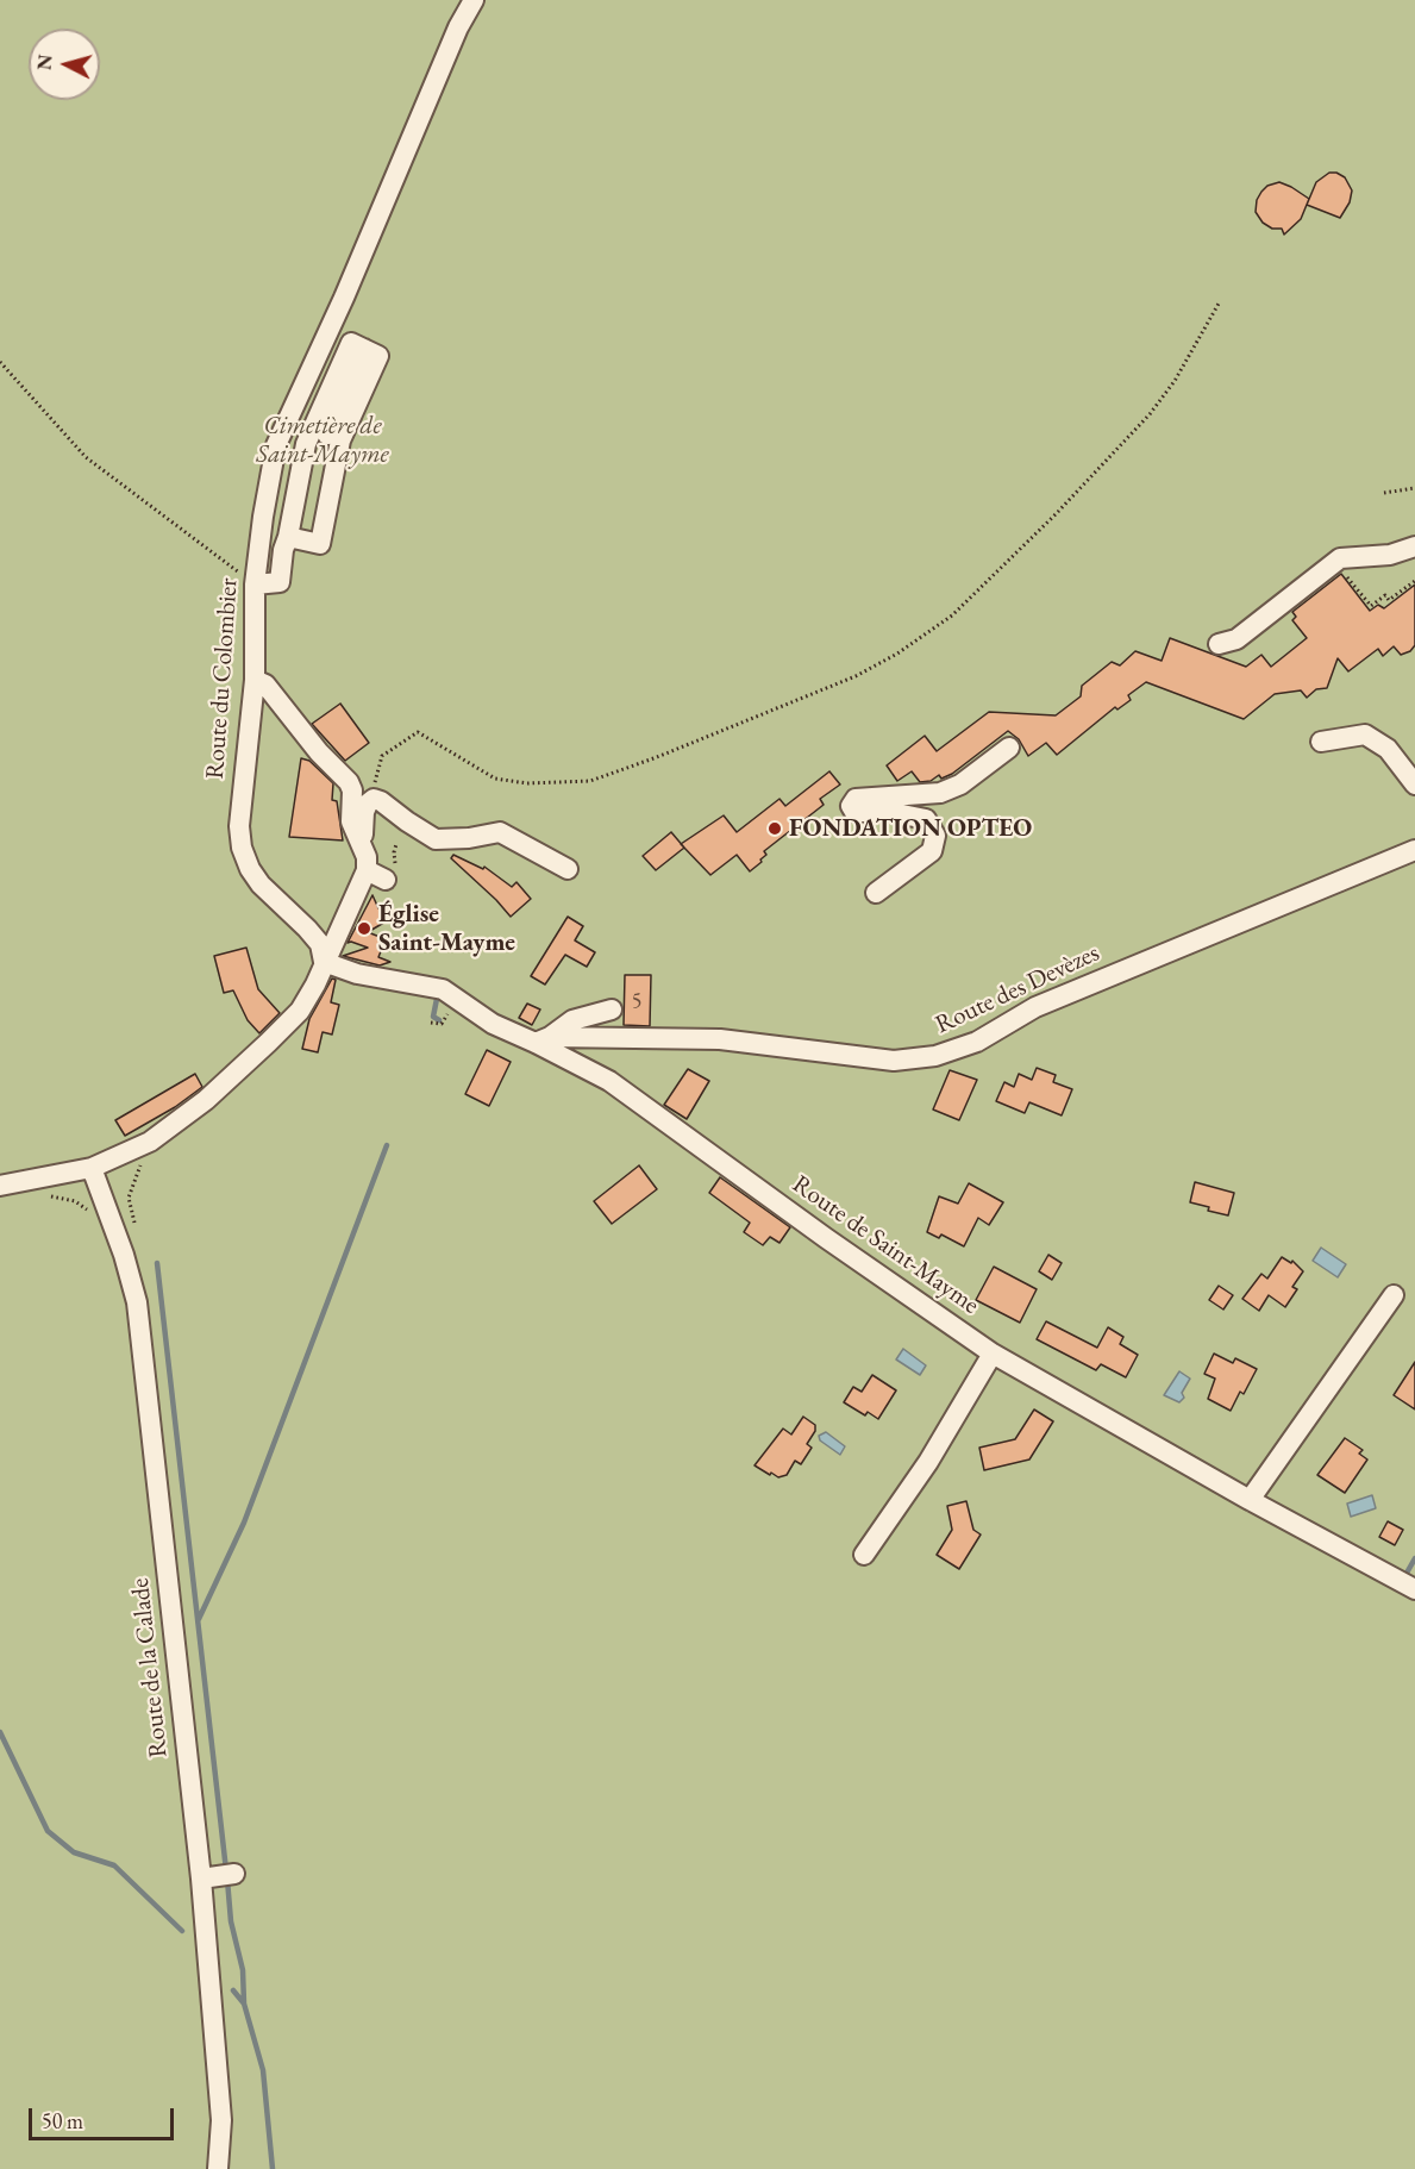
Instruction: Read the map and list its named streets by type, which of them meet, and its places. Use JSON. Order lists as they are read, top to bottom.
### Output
{
  "streets": {
    "street": [
      "Route du Colombier",
      "Route des Devèzes",
      "Route de Saint-Mayme",
      "Route de la Calade"
    ]
  },
  "crossings": [
    ["Route du Colombier", "Route de Saint-Mayme"],
    ["Route des Devèzes", "Route de Saint-Mayme"]
  ],
  "parks": ["Cimetière de Saint-Mayme"],
  "places": ["FONDATION OPTEO", "Église Saint-Mayme"],
  "house_numbers": ["5"],
  "scale_bar": "50 m",
  "north": "left"
}
